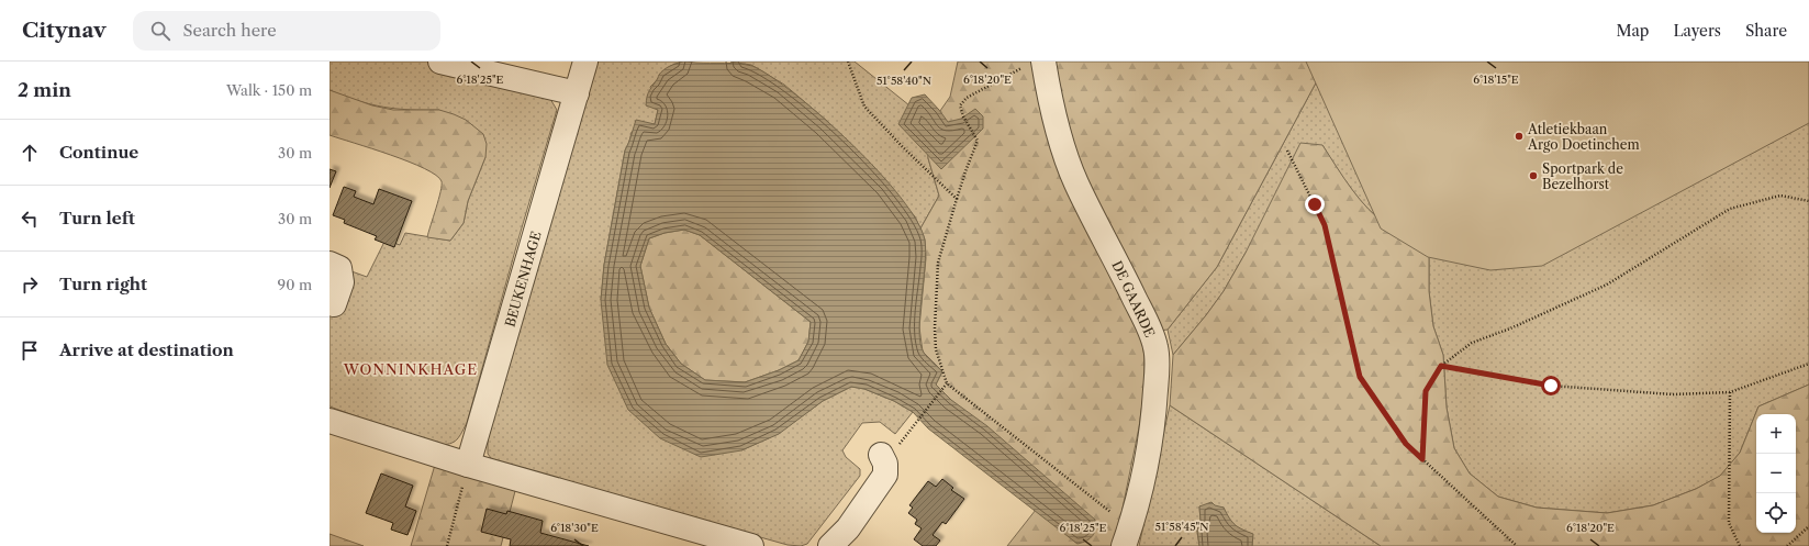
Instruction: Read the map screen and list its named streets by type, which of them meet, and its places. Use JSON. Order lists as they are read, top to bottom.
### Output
{
  "streets": {
    "street": ["BEUKENHAGE", "DE GAARDE"]
  },
  "districts": ["WONNINKHAGE"],
  "places": ["Atletiekbaan Argo Doetinchem", "Sportpark de Bezelhorst"],
  "page": {
    "header": "Citynav",
    "search": "Search here",
    "nav": ["Map", "Layers", "Share"],
    "heading": ["2 min", "Walk · 150 m"],
    "list": [
      ["Continue", "30 m"],
      ["Turn left", "30 m"],
      ["Turn right", "90 m"],
      "Arrive at destination"
    ],
    "map_buttons": ["+", "−"]
  },
  "coordinates": [
    "6°18'25\"E",
    "6°18'20\"E",
    "6°18'15\"E",
    "51°58'40\"N",
    "51°58'45\"N",
    "6°18'30\"E"
  ]
}
